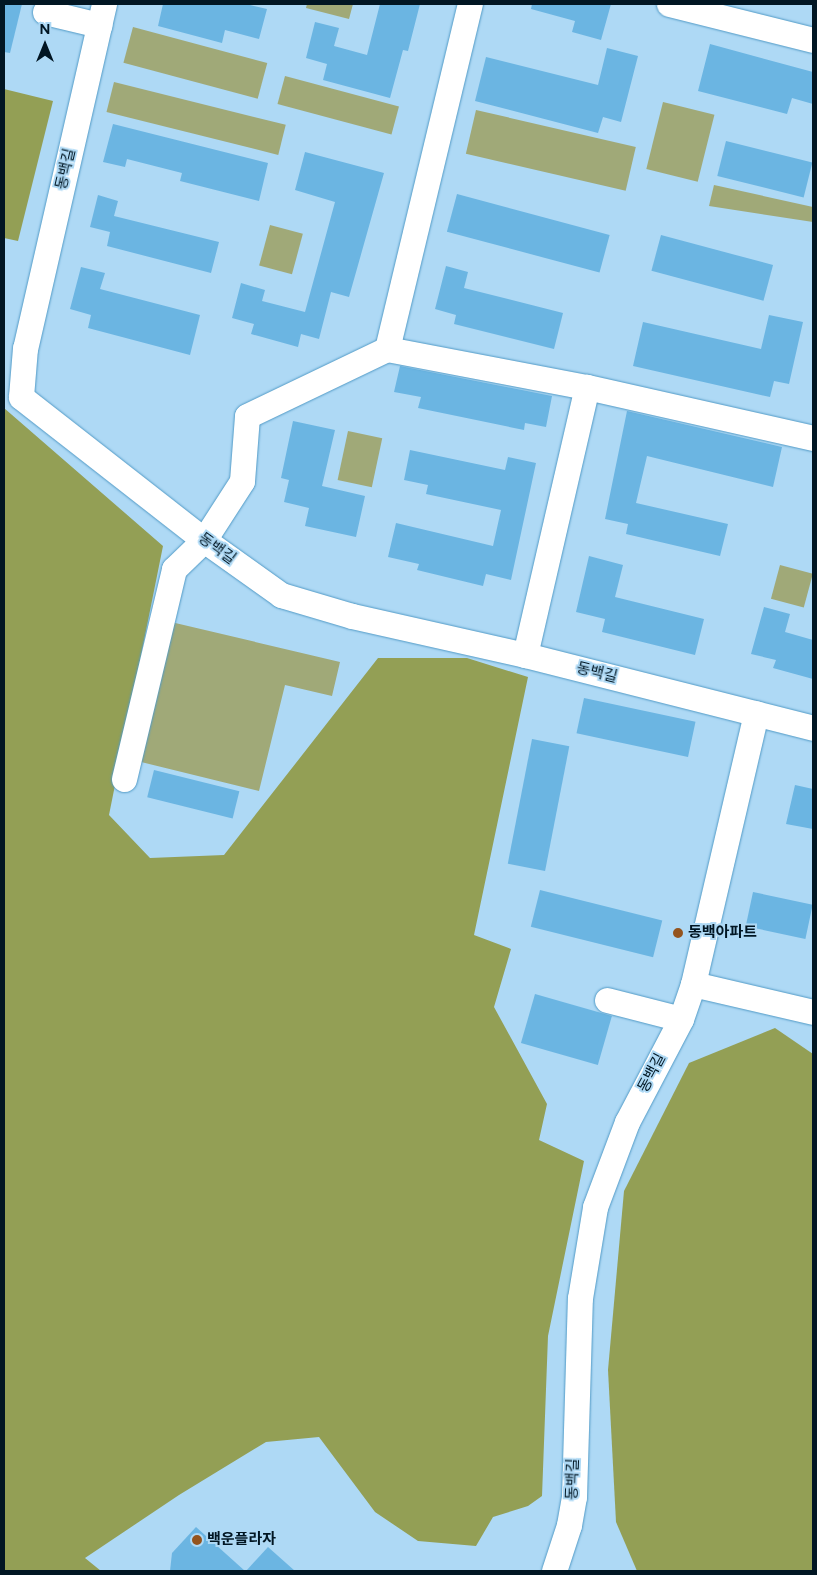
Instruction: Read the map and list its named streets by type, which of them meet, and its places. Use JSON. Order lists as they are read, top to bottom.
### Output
{
  "streets": {
    "street": ["동백길"]
  },
  "places": ["동백아파트", "백운플라자"],
  "north": "top"
}
